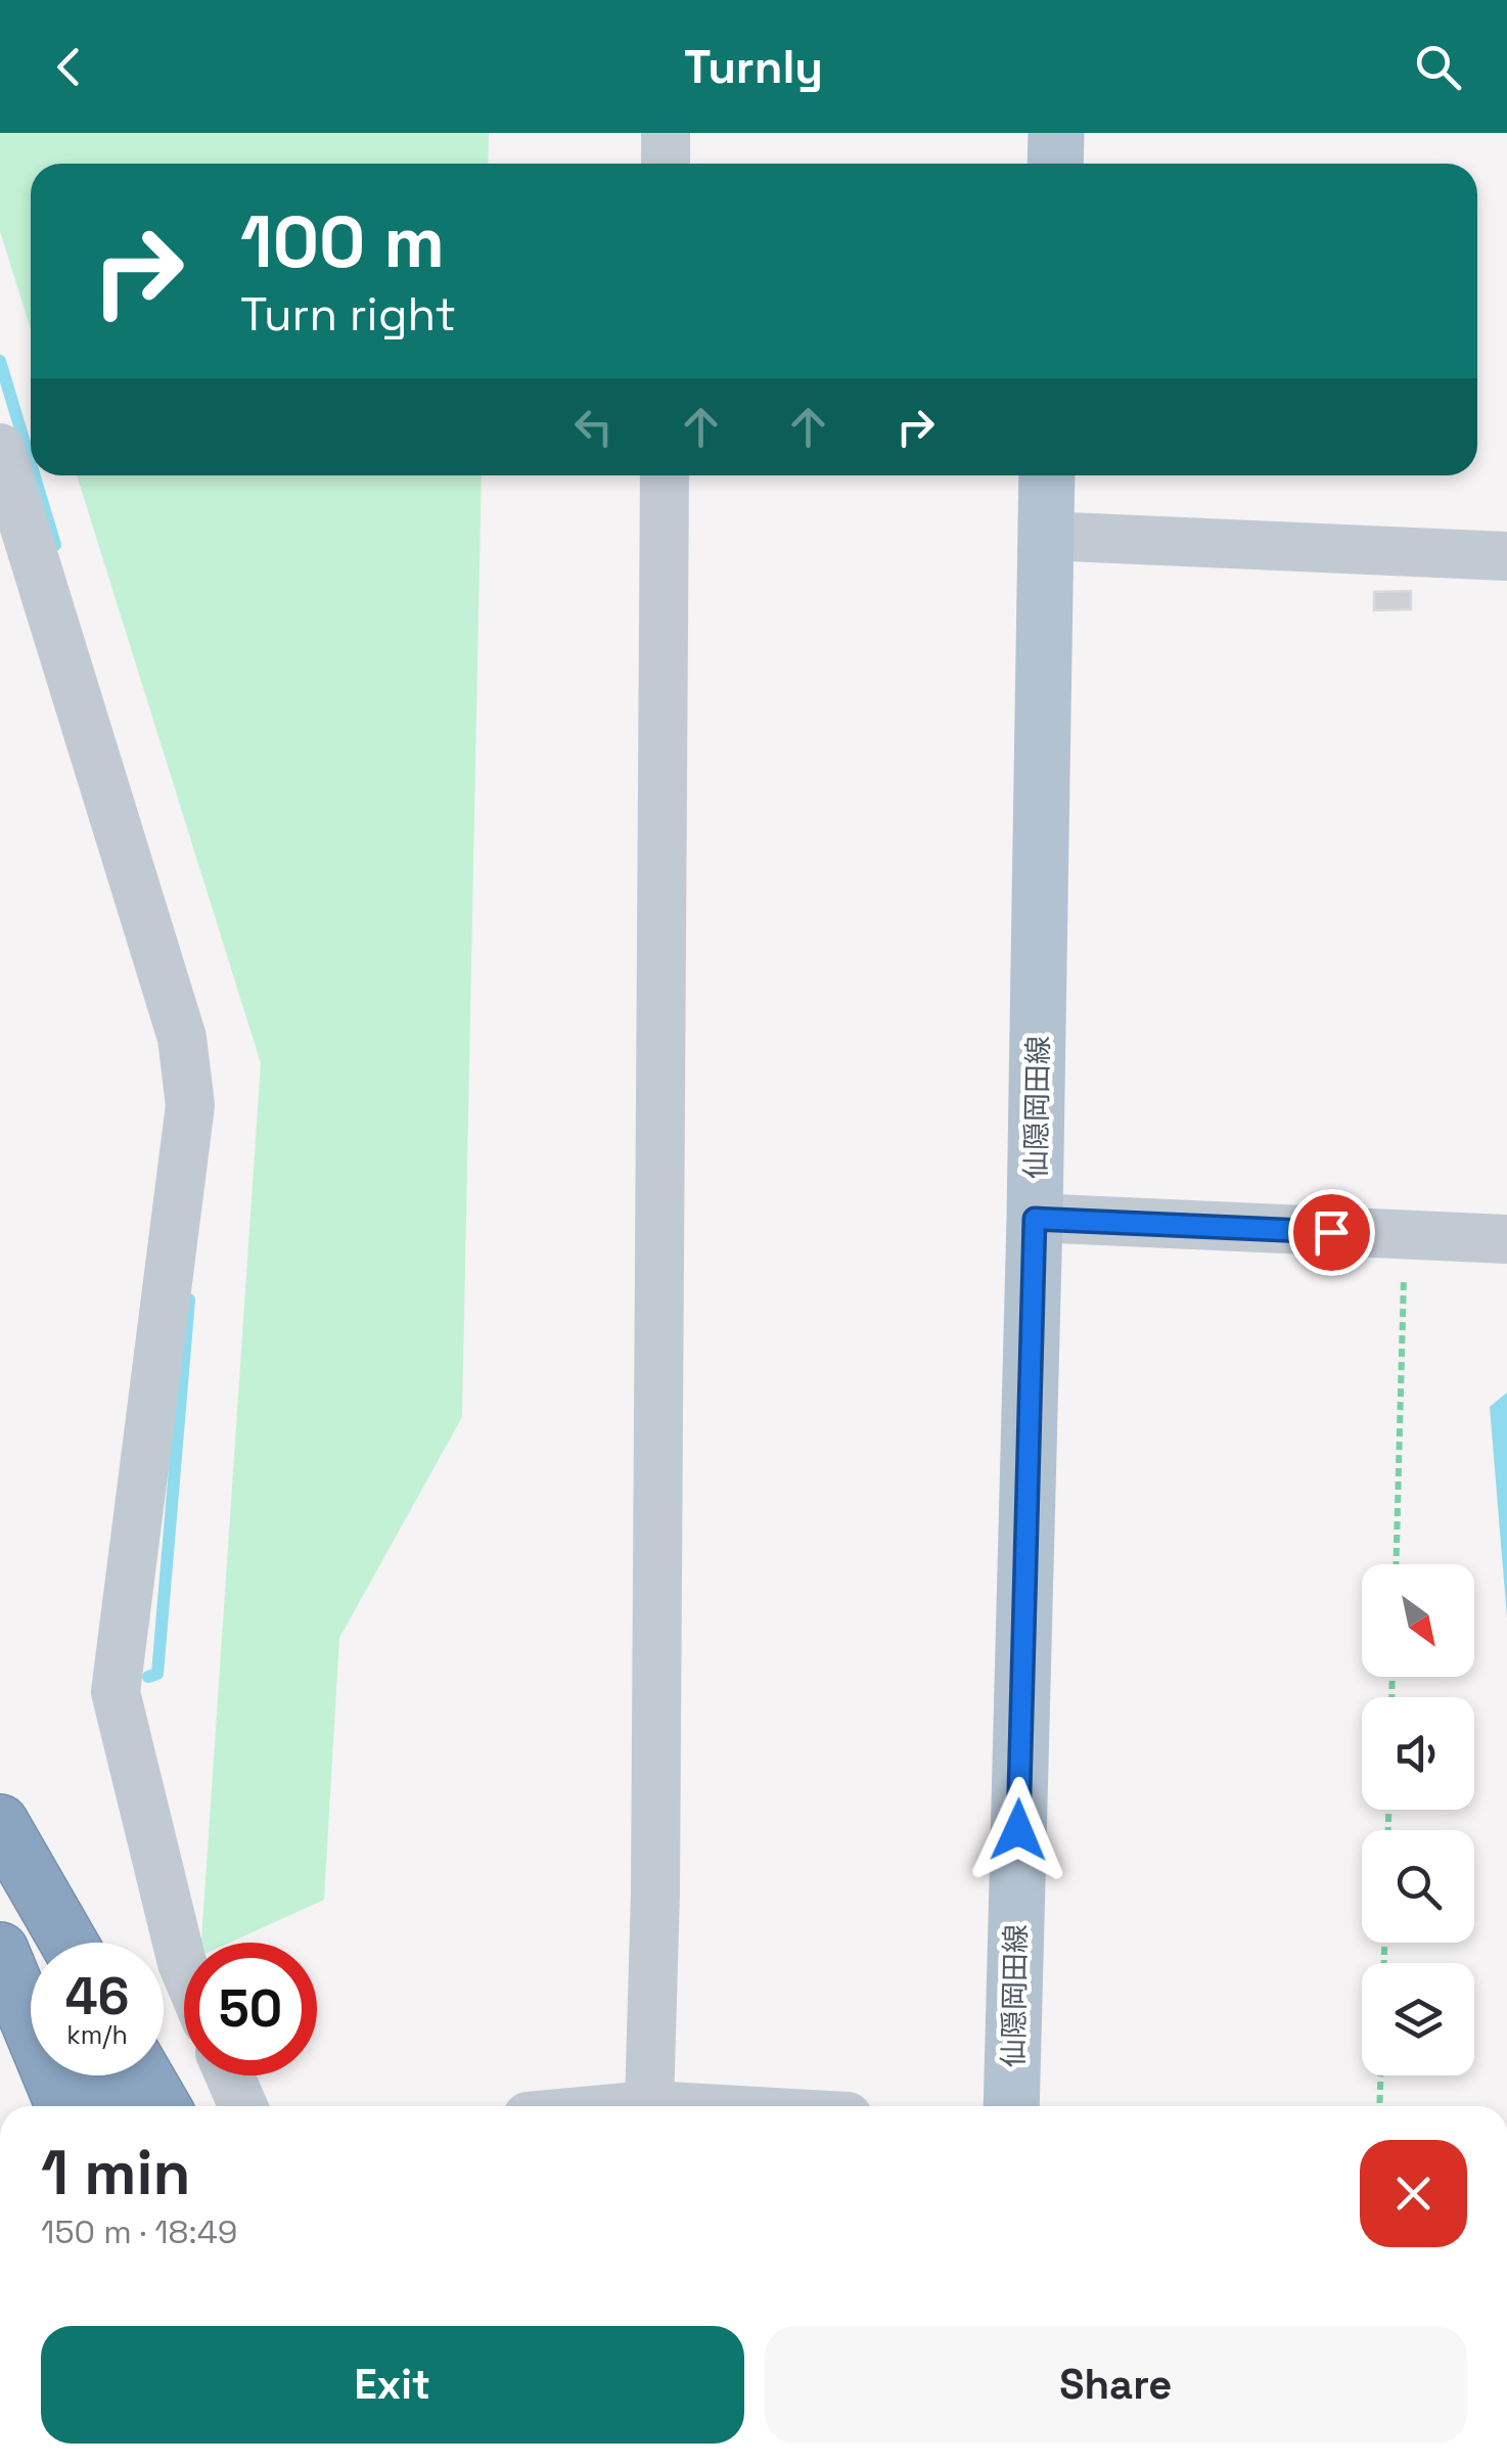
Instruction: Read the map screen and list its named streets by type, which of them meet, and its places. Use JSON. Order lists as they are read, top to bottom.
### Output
{
  "streets": {
    "main road": ["仙隠岡田線"]
  },
  "north": "bottom right",
  "page": {
    "header": "Turnly",
    "turn": ["100 m", "Turn right"],
    "speed": "46 km/h",
    "limit": "50",
    "heading": ["1 min", "150 m · 18:49"],
    "buttons": ["Exit", "Share"]
  }
}
